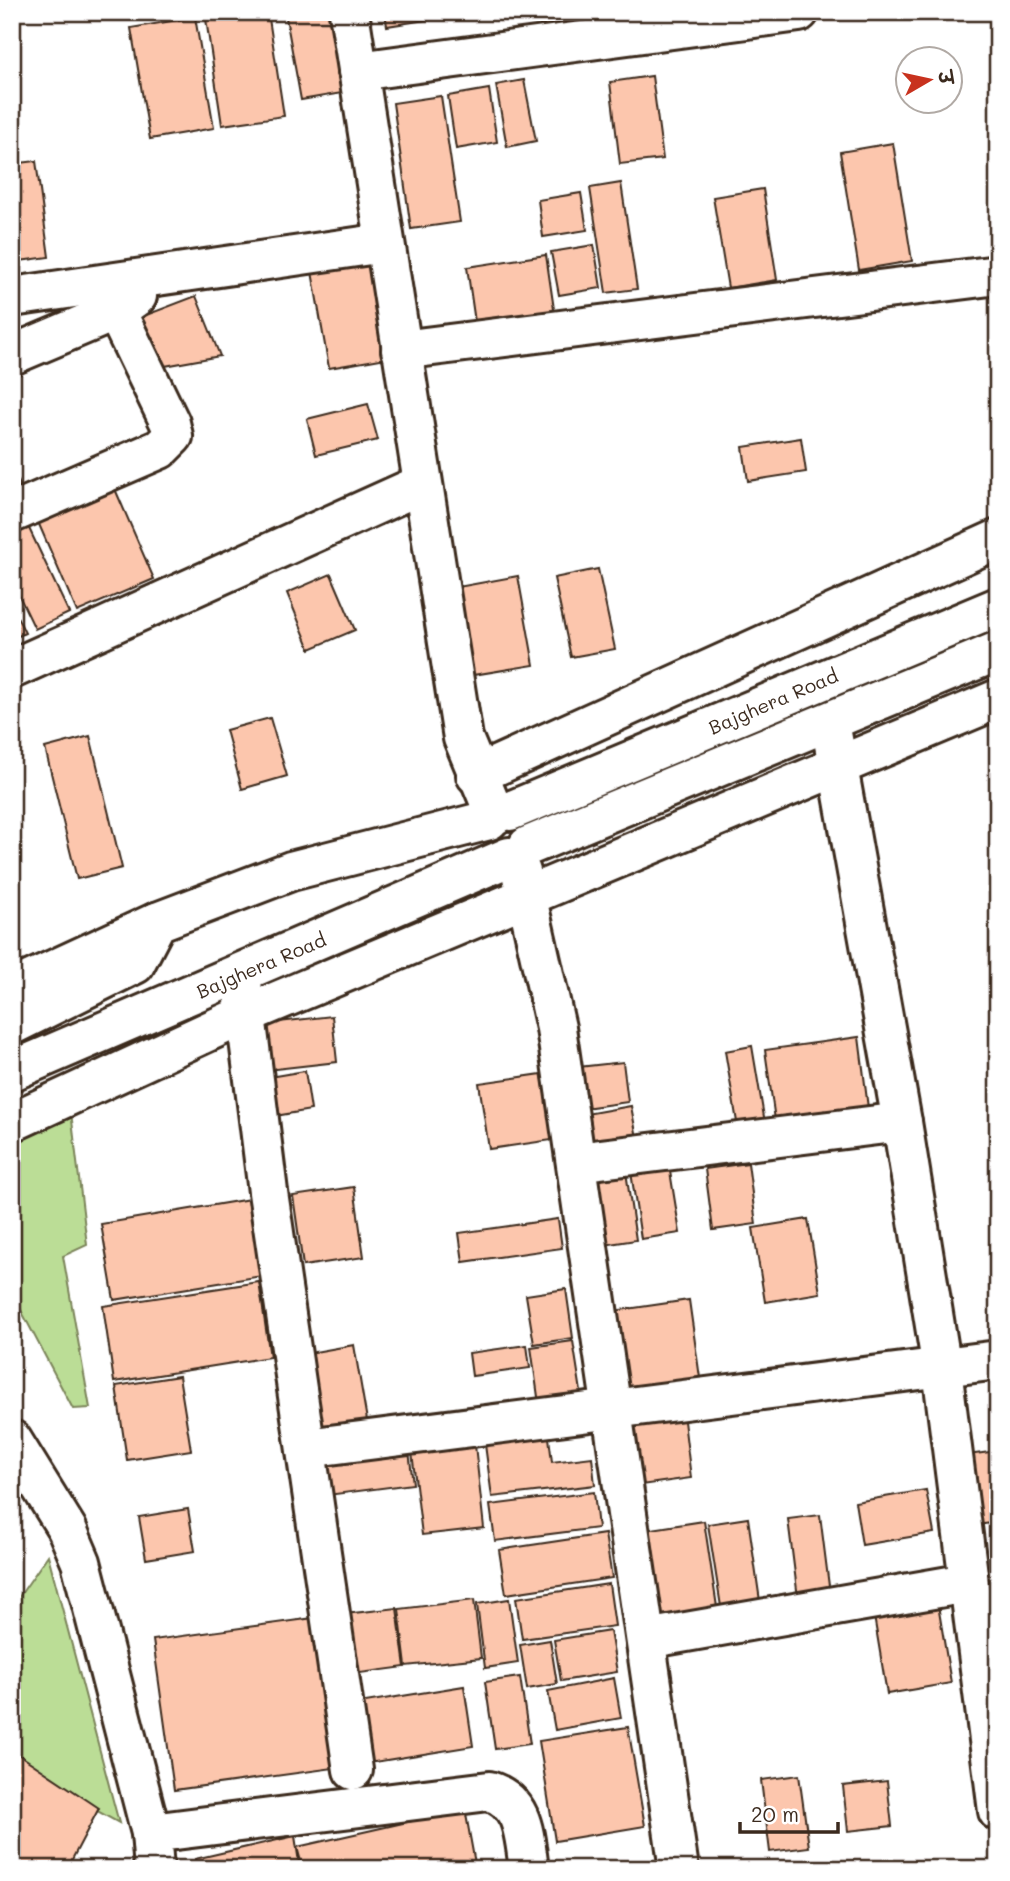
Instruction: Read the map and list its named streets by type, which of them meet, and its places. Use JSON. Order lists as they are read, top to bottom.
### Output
{
  "streets": {
    "street": ["Bajghera Road"]
  },
  "scale_bar": "20 m",
  "north": "right"
}
